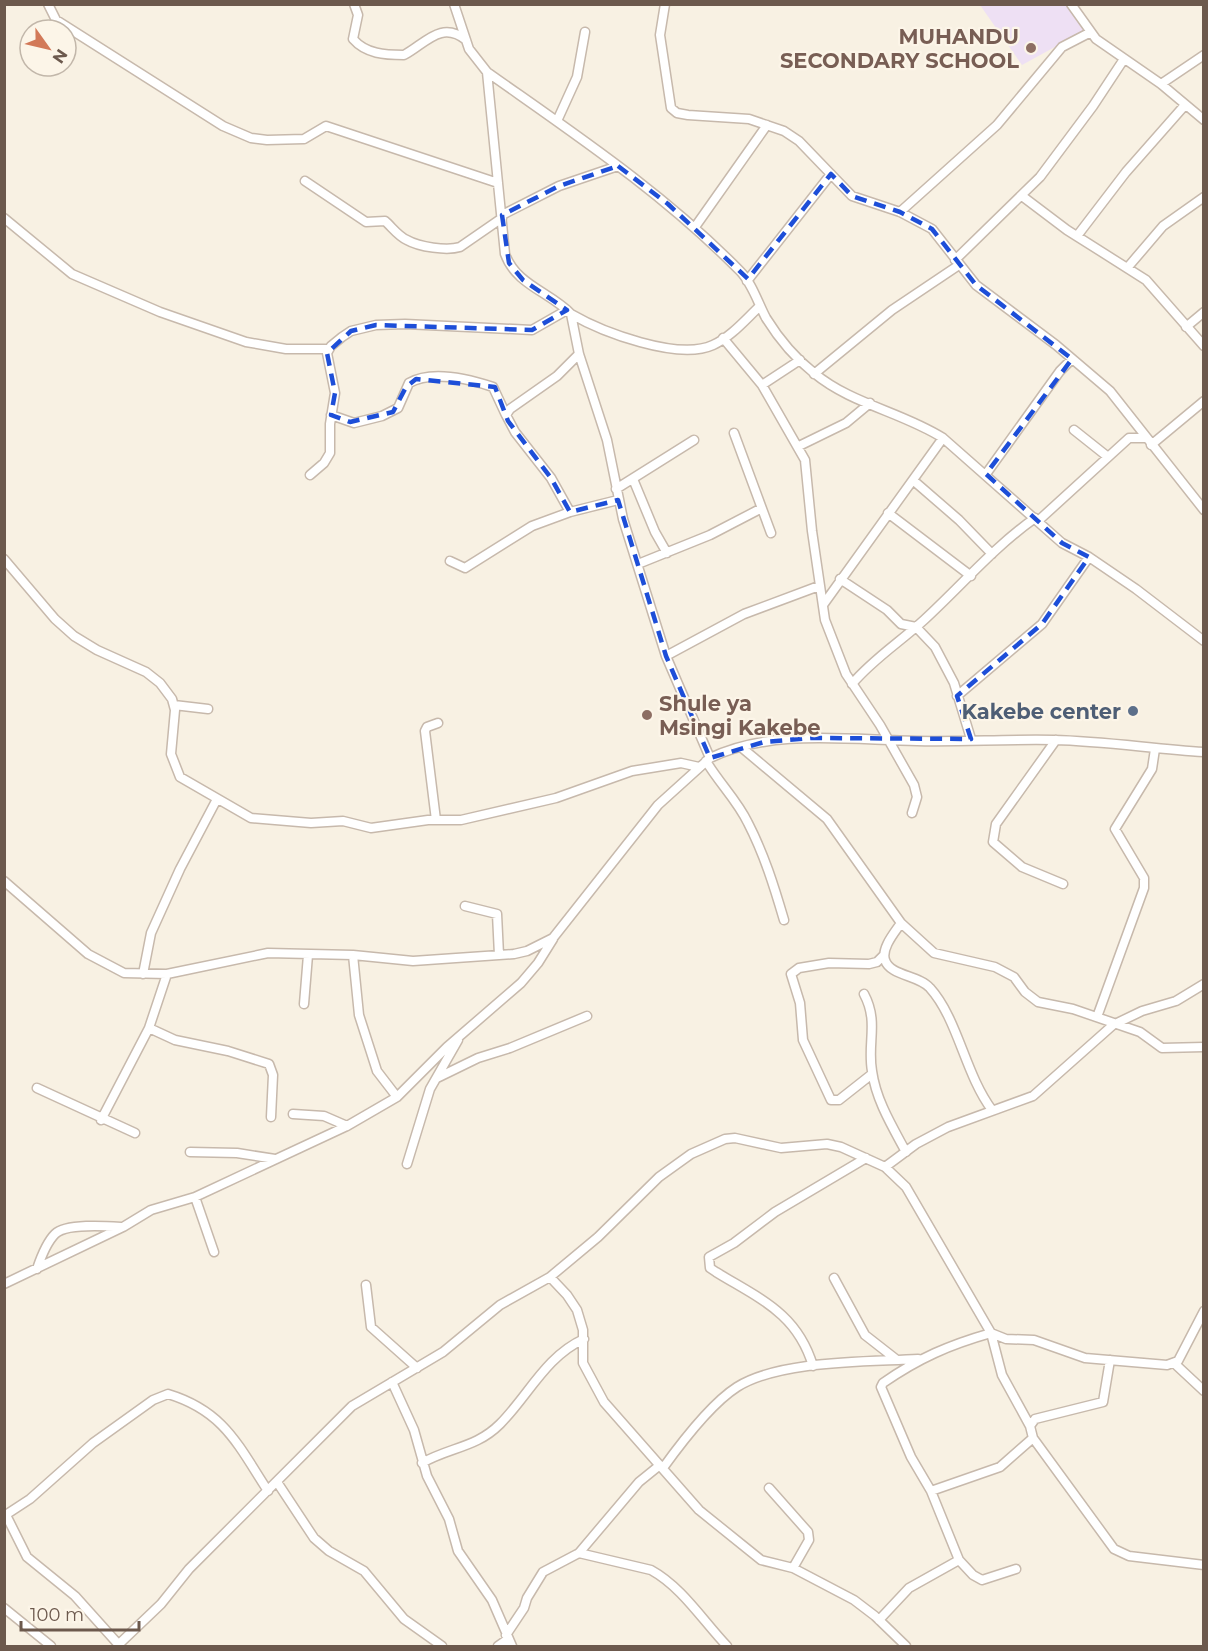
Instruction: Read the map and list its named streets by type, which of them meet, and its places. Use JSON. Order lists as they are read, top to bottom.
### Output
{
  "places": ["MUHANDU SECONDARY SCHOOL", "Kakebe center", "Shule ya Msingi Kakebe"],
  "scale_bar": "100 m",
  "north": "bottom right"
}
